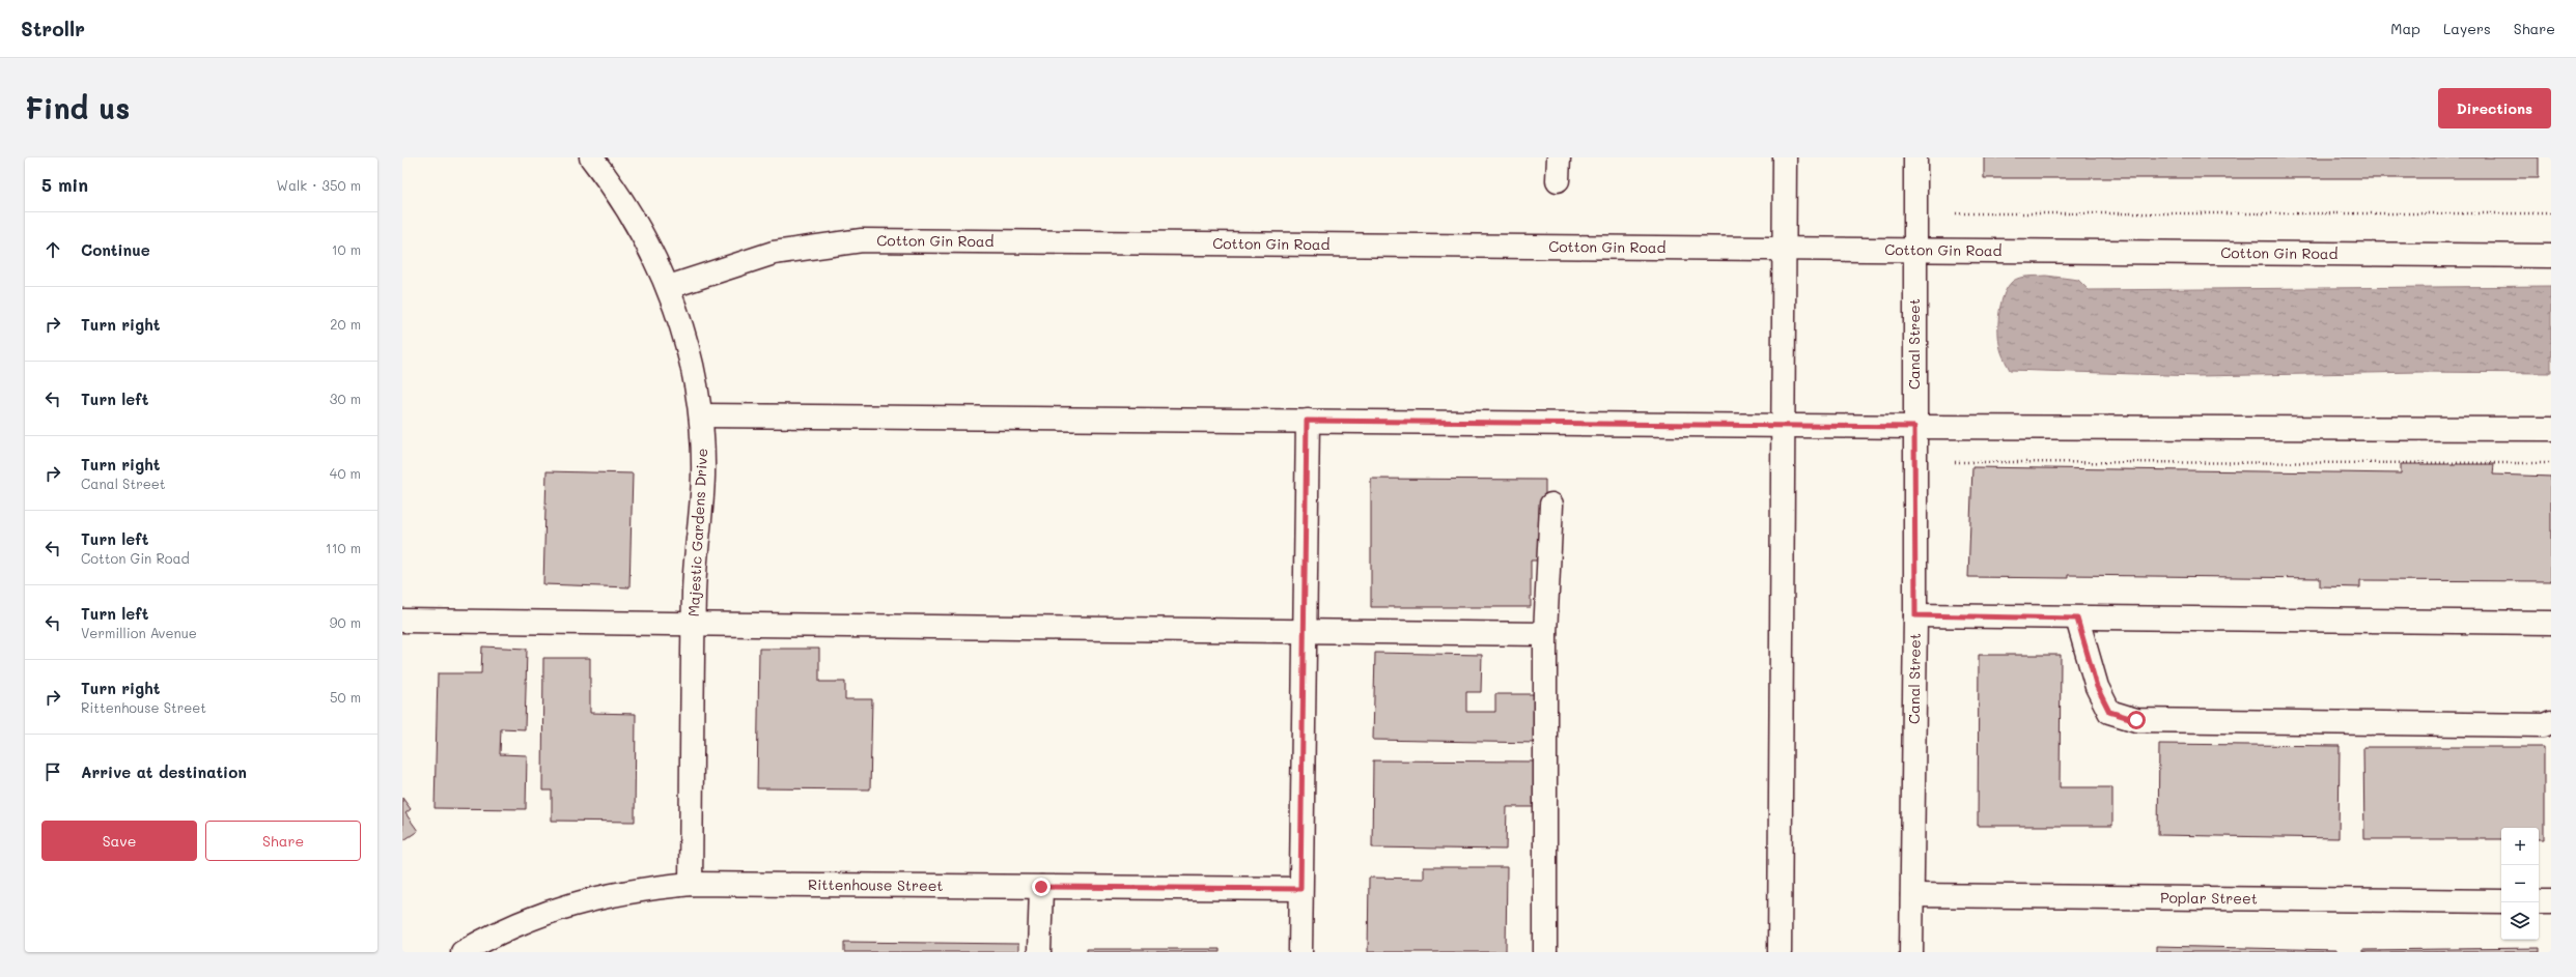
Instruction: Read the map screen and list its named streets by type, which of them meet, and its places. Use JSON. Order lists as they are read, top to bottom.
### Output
{
  "streets": {
    "street": [
      "Cotton Gin Road",
      "Canal Street",
      "Majestic Gardens Drive",
      "Rittenhouse Street",
      "Poplar Street"
    ]
  },
  "crossings": [
    ["Cotton Gin Road", "Canal Street"],
    ["Cotton Gin Road", "Majestic Gardens Drive"],
    ["Canal Street", "Poplar Street"],
    ["Majestic Gardens Drive", "Rittenhouse Street"]
  ],
  "page": {
    "header": "Strollr",
    "nav": ["Map", "Layers", "Share"],
    "buttons": [
      "Directions",
      ["Save", "Share"]
    ],
    "title": "Find us",
    "heading": ["5 min", "Walk · 350 m"],
    "list": [
      ["Continue", "10 m"],
      ["Turn right", "20 m"],
      ["Turn left", "30 m"],
      ["Turn right", "Canal Street", "40 m"],
      ["Turn left", "Cotton Gin Road", "110 m"],
      ["Turn left", "Vermillion Avenue", "90 m"],
      ["Turn right", "Rittenhouse Street", "50 m"],
      "Arrive at destination"
    ],
    "map_buttons": ["+", "−"]
  }
}
